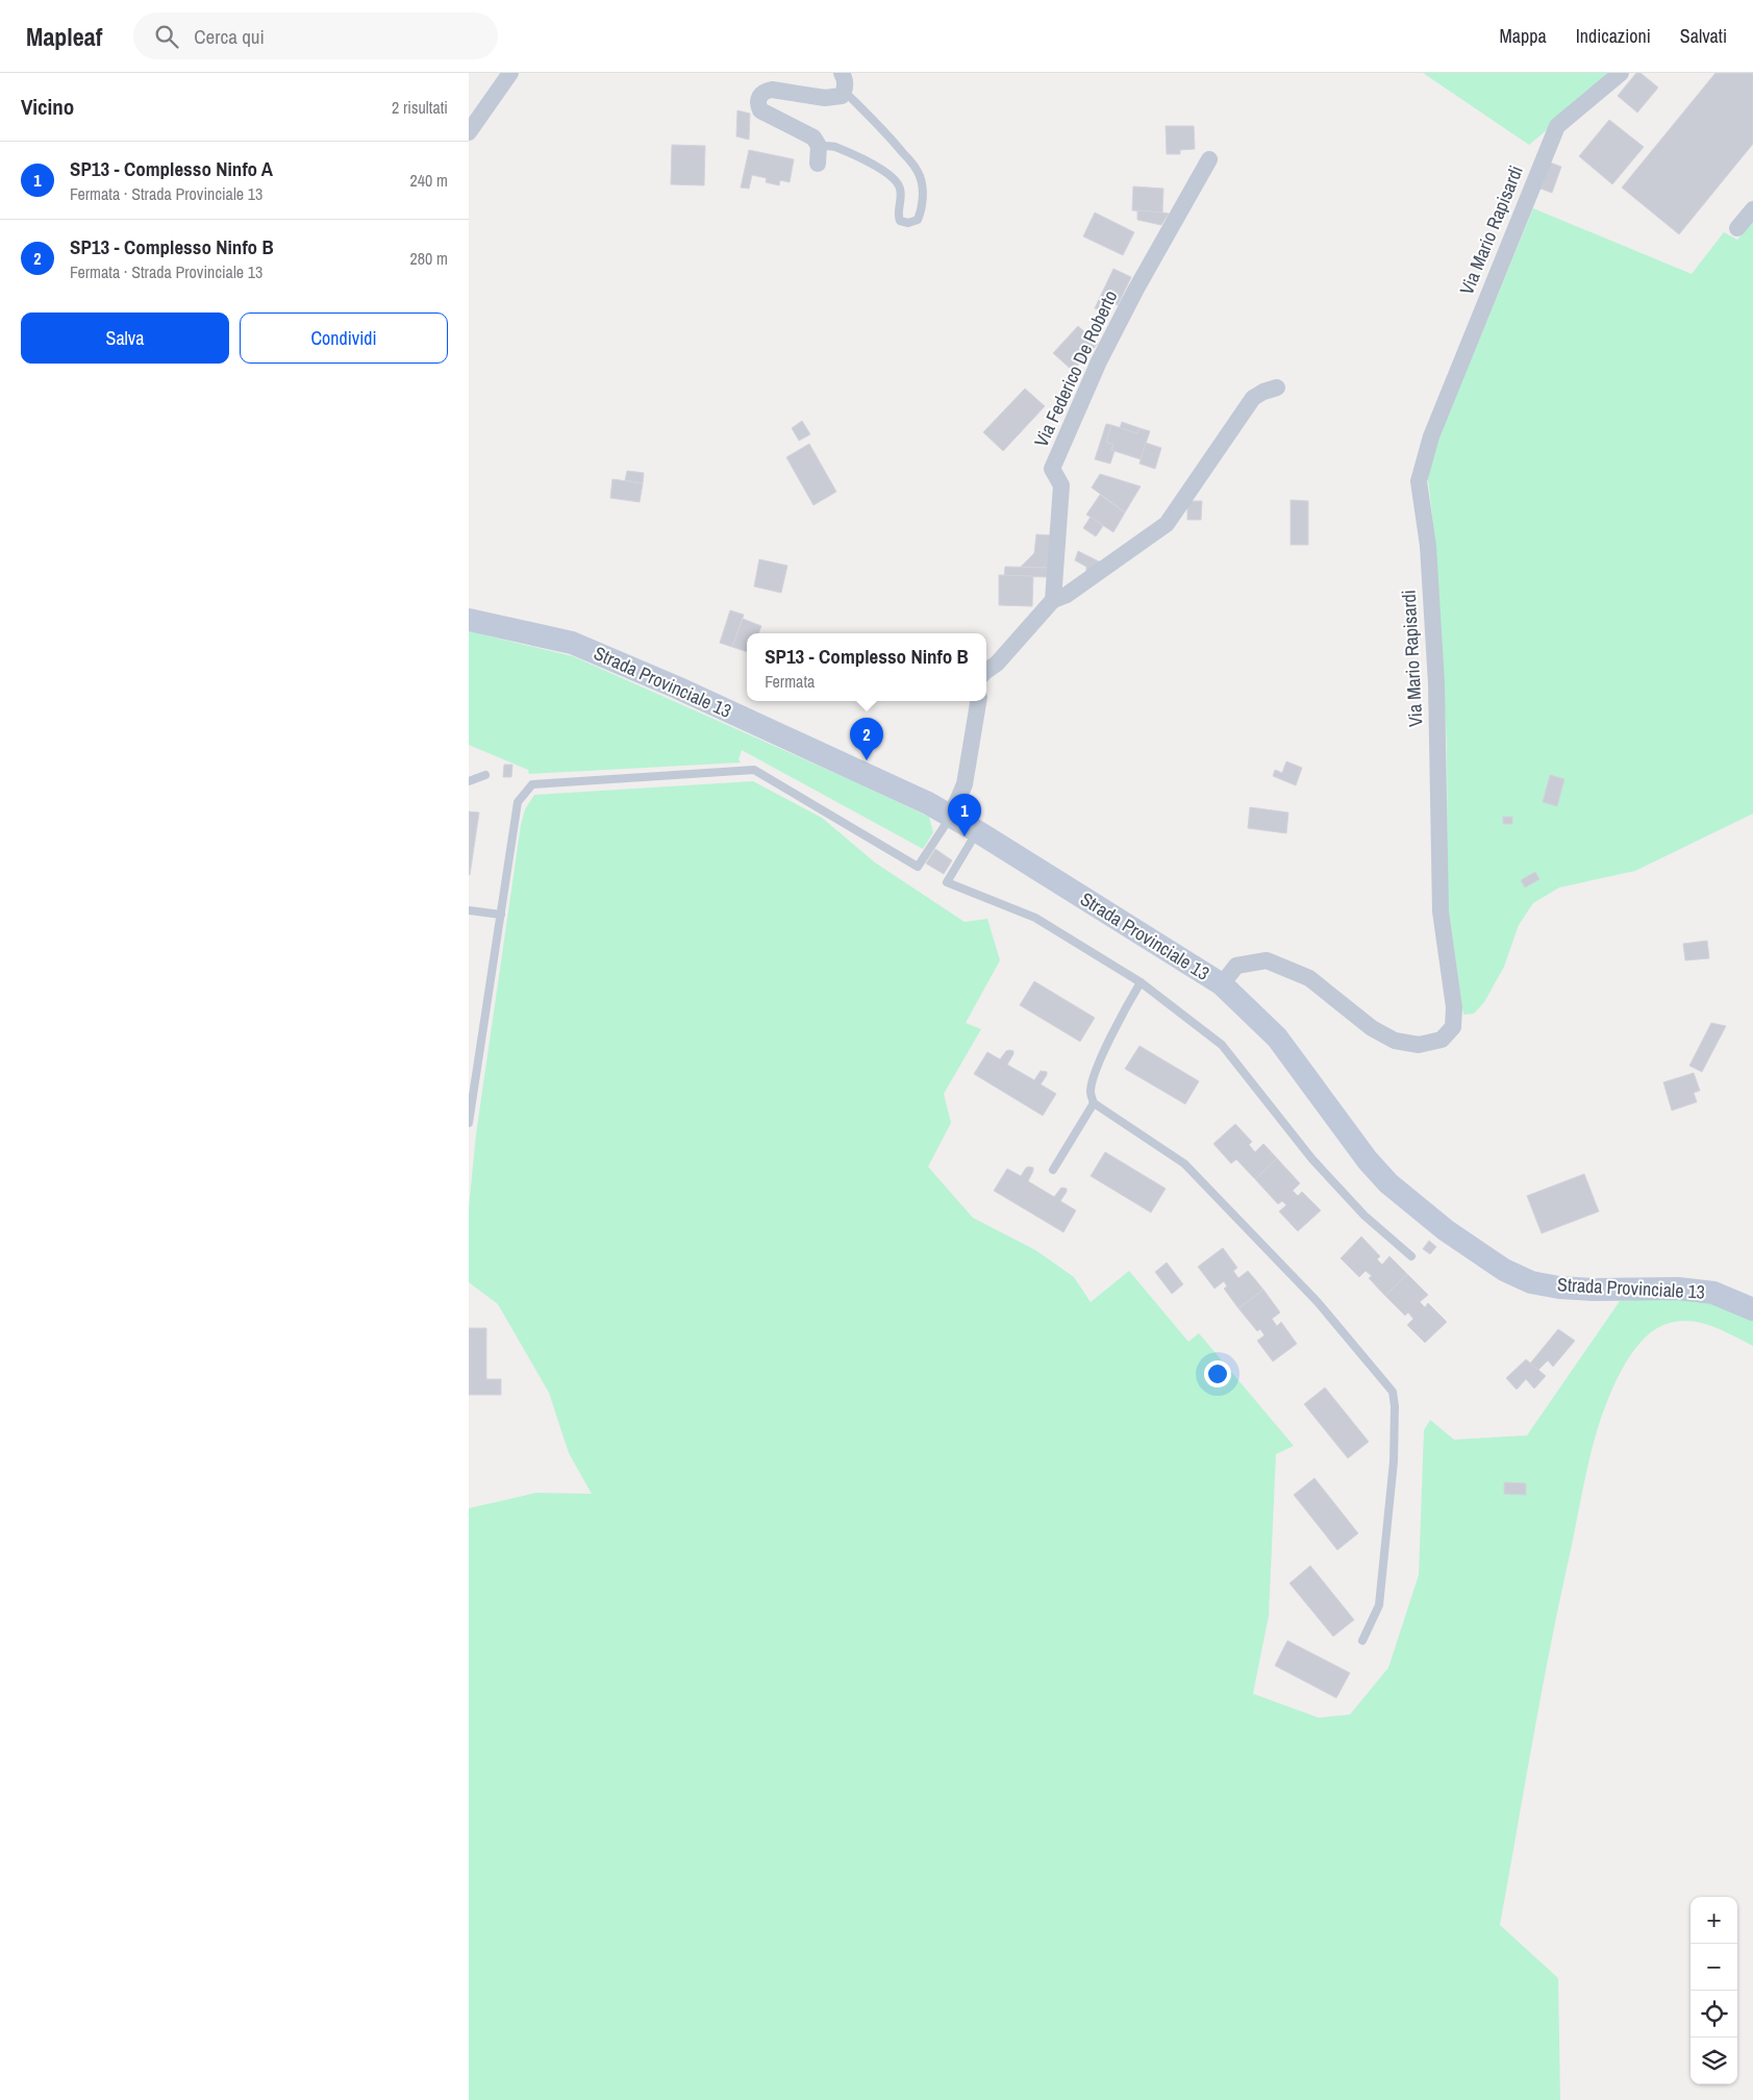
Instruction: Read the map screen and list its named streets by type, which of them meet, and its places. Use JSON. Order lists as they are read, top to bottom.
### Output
{
  "streets": {
    "main road": ["Strada Provinciale 13"],
    "street": ["Via Mario Rapisardi", "Via Federico De Roberto"]
  },
  "crossings": [
    ["Via Mario Rapisardi", "Strada Provinciale 13"]
  ],
  "page": {
    "header": "Mapleaf",
    "search": "Cerca qui",
    "nav": ["Mappa", "Indicazioni", "Salvati"],
    "heading": ["Vicino", "2 risultati"],
    "list": [
      {
        "mark": "1",
        "name": "SP13 - Complesso Ninfo A",
        "note": "Fermata · Strada Provinciale 13",
        "value": "240 m"
      },
      {
        "mark": "2",
        "name": "SP13 - Complesso Ninfo B",
        "note": "Fermata · Strada Provinciale 13",
        "value": "280 m"
      }
    ],
    "buttons": ["Salva", "Condividi"],
    "popup": ["SP13 - Complesso Ninfo B", "Fermata"],
    "pins": ["2", "1"],
    "map_buttons": ["+", "−"]
  }
}
